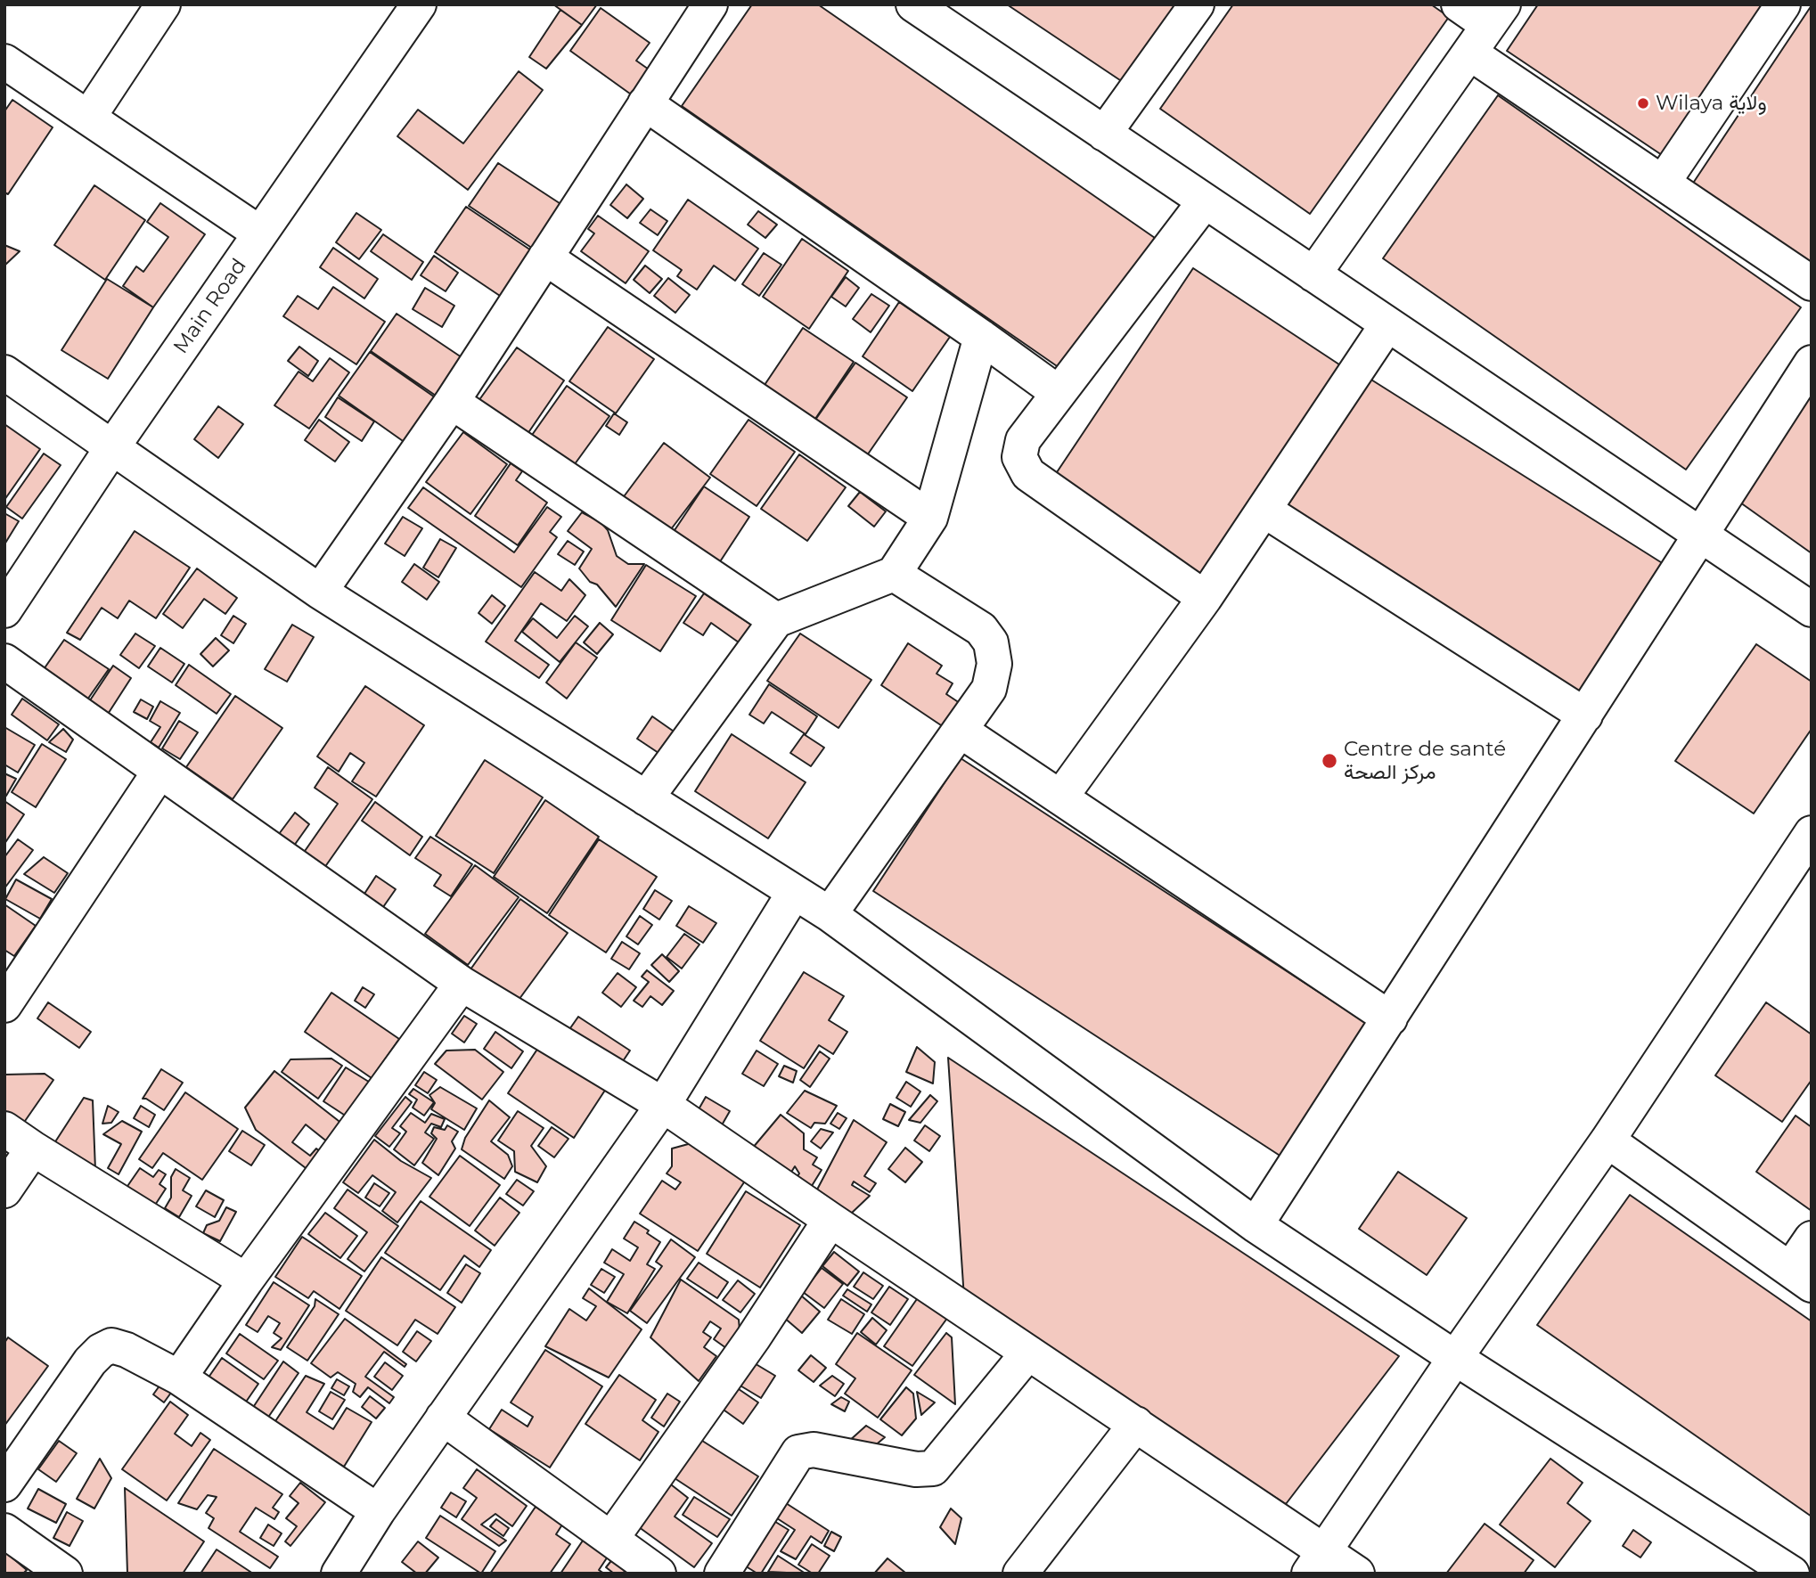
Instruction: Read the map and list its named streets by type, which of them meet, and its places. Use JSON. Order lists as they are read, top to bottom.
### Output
{
  "streets": {
    "street": ["Main Road"]
  },
  "places": ["Wilaya ولاية", "Centre de santé مركز الصحة"]
}
